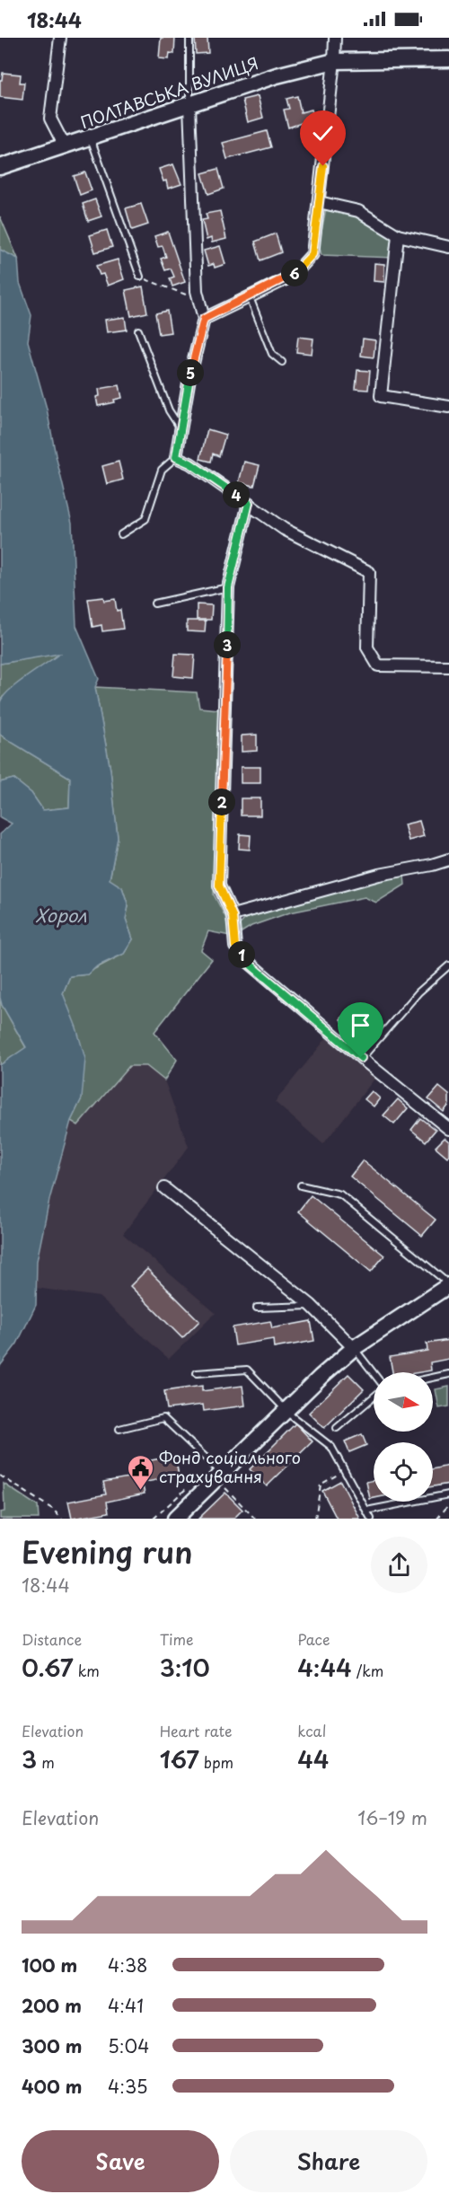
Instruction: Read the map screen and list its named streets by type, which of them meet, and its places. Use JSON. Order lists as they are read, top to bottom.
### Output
{
  "streets": {
    "street": ["ПОЛТАВСЬКА ВУЛИЦЯ"]
  },
  "water": ["Хорол"],
  "places": {
    "public building": ["Фонд соціального страхування"]
  },
  "north": "right",
  "page": {
    "status": "18:44",
    "pins": [
      "6",
      "5",
      "4",
      "3",
      "2",
      "1"
    ],
    "heading": ["Evening run", "18:44"],
    "stats": [
      ["Distance", "0.67 km"],
      ["Time", "3:10"],
      ["Pace", "4:44 /km"],
      ["Elevation", "3 m"],
      ["Heart rate", "167 bpm"],
      ["kcal", "44"]
    ],
    "chart": ["Elevation", "16–19 m"],
    "list": [
      {
        "name": "100 m",
        "note": "4:38"
      },
      {
        "name": "200 m",
        "note": "4:41"
      },
      {
        "name": "300 m",
        "note": "5:04"
      },
      {
        "name": "400 m",
        "note": "4:35"
      }
    ],
    "buttons": ["Save", "Share"]
  }
}
